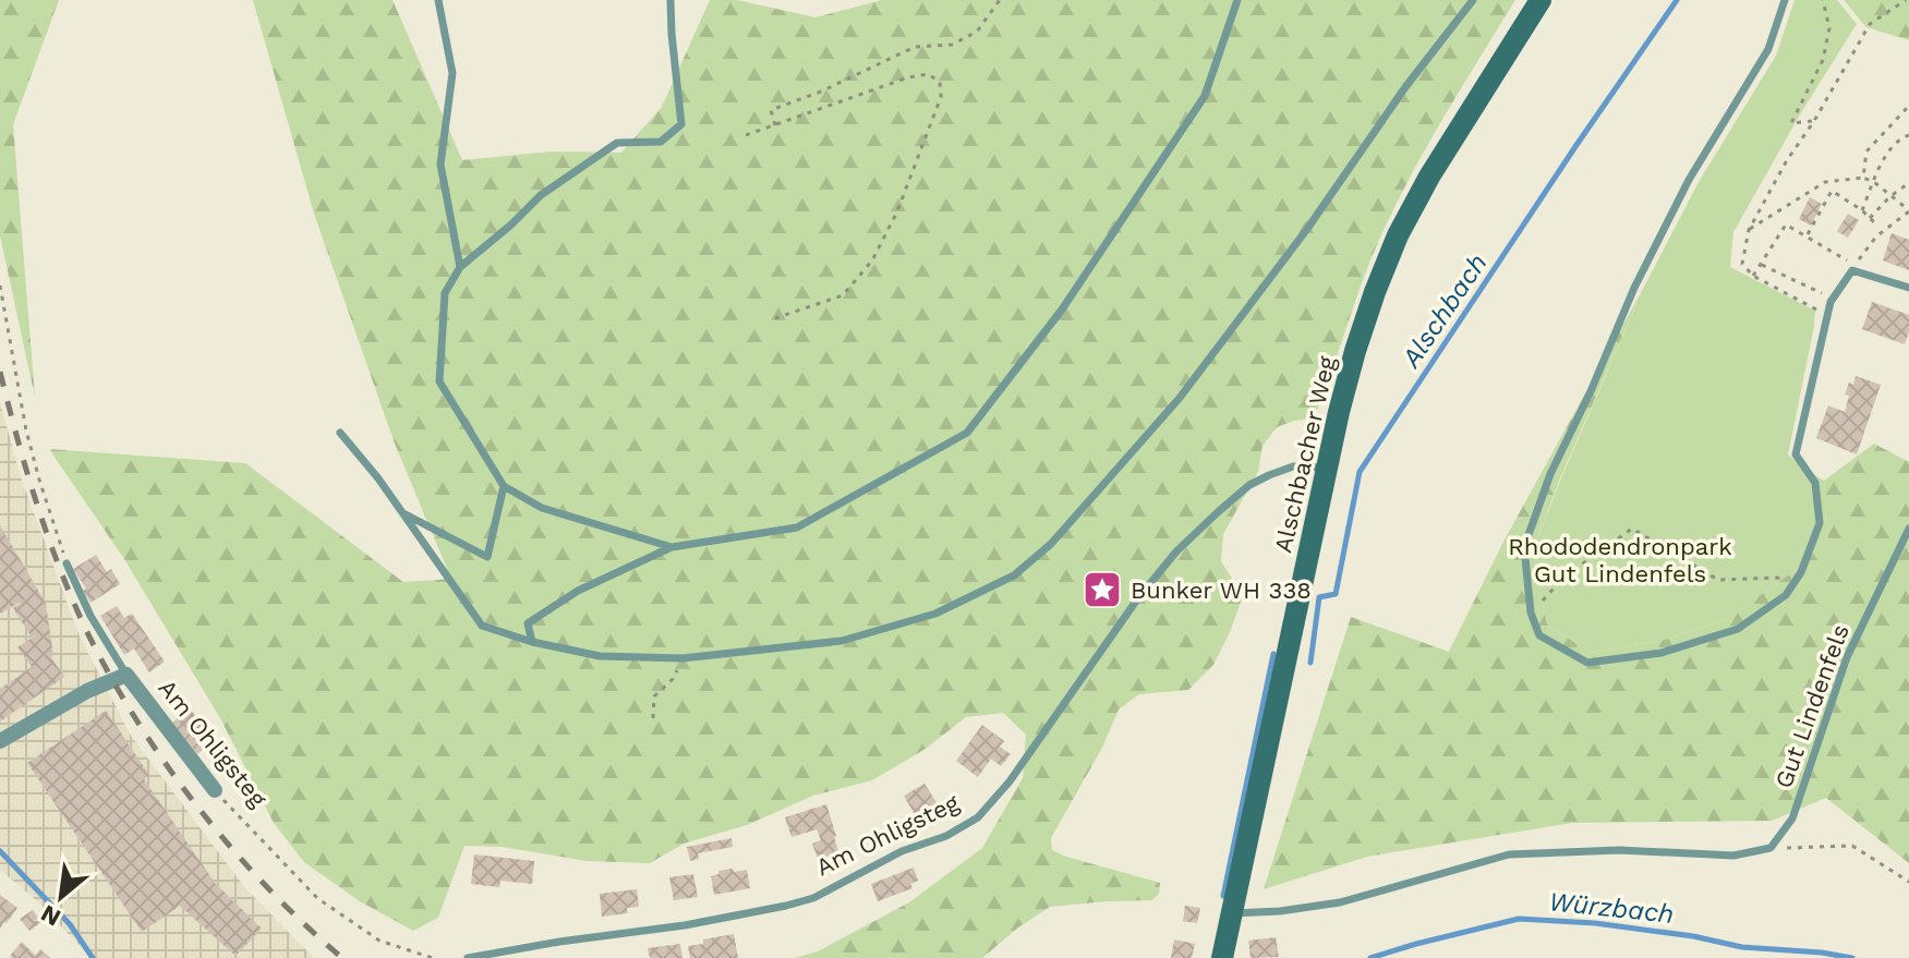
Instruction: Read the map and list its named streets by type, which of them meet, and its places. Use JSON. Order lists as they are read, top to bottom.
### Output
{
  "streets": {
    "street": ["Alschbacher Weg", "Am Ohligsteg"],
    "lane": ["Gut Lindenfels"]
  },
  "crossings": [
    ["Alschbacher Weg", "Am Ohligsteg"]
  ],
  "water": ["Alschbach", "Würzbach"],
  "parks": ["Rhododendronpark Gut Lindenfels"],
  "places": {
    "place": ["Bunker WH 338"]
  },
  "north": "bottom left"
}
